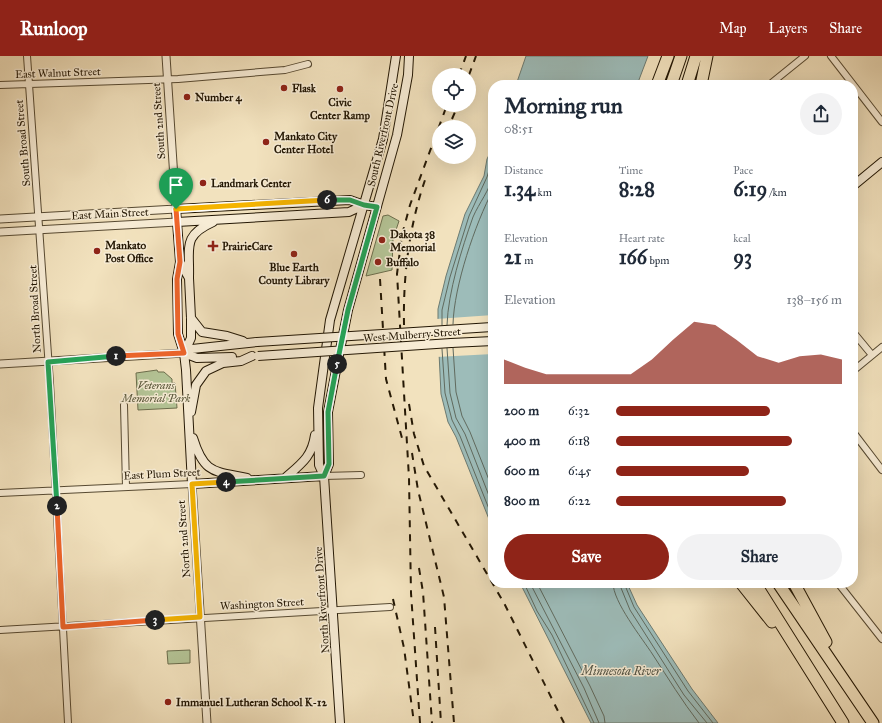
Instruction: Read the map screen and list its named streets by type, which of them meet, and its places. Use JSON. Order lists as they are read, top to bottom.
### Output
{
  "streets": {
    "main road": [
      "South Riverfront Drive",
      "East Main Street",
      "West Mulberry Street",
      "East Plum Street",
      "North 2nd Street",
      "North Riverfront Drive"
    ],
    "street": [
      "East Walnut Street",
      "South 2nd Street",
      "South Broad Street",
      "North Broad Street",
      "Washington Street"
    ]
  },
  "crossings": [
    ["East Walnut Street", "South 2nd Street"],
    ["East Walnut Street", "South Broad Street"],
    ["South 2nd Street", "East Main Street"],
    ["South 2nd Street", "North 2nd Street"],
    ["South Riverfront Drive", "East Main Street"],
    ["South Riverfront Drive", "East Plum Street"],
    ["South Riverfront Drive", "North Riverfront Drive"],
    ["South Broad Street", "East Main Street"],
    ["South Broad Street", "North Broad Street"],
    ["East Main Street", "North Broad Street"],
    ["East Main Street", "North 2nd Street"],
    ["North Broad Street", "East Plum Street"],
    ["North Broad Street", "Washington Street"],
    ["East Plum Street", "North 2nd Street"],
    ["East Plum Street", "North Riverfront Drive"],
    ["North 2nd Street", "Washington Street"],
    ["North Riverfront Drive", "Washington Street"]
  ],
  "water": ["Minnesota River"],
  "parks": ["Veterans Memorial Park"],
  "places": {
    "other": [
      "Flask",
      "Civic Center Ramp",
      "Number 4",
      "Mankato City Center Hotel",
      "Landmark Center",
      "Dakota 38 Memorial",
      "Mankato Post Office",
      "Blue Earth County Library",
      "Buffalo",
      "Immanuel Lutheran School K-12"
    ],
    "health": ["PrairieCare"]
  },
  "page": {
    "header": "Runloop",
    "nav": ["Map", "Layers", "Share"],
    "heading": ["Morning run", "08:51"],
    "stats": [
      ["Distance", "1.34 km"],
      ["Time", "8:28"],
      ["Pace", "6:19 /km"],
      ["Elevation", "21 m"],
      ["Heart rate", "166 bpm"],
      ["kcal", "93"]
    ],
    "pins": [
      "6",
      "1",
      "5",
      "4",
      "2",
      "3"
    ],
    "chart": ["Elevation", "138–156 m"],
    "list": [
      {
        "name": "200 m",
        "note": "6:32"
      },
      {
        "name": "400 m",
        "note": "6:18"
      },
      {
        "name": "600 m",
        "note": "6:45"
      },
      {
        "name": "800 m",
        "note": "6:22"
      }
    ],
    "buttons": ["Save", "Share"]
  }
}
